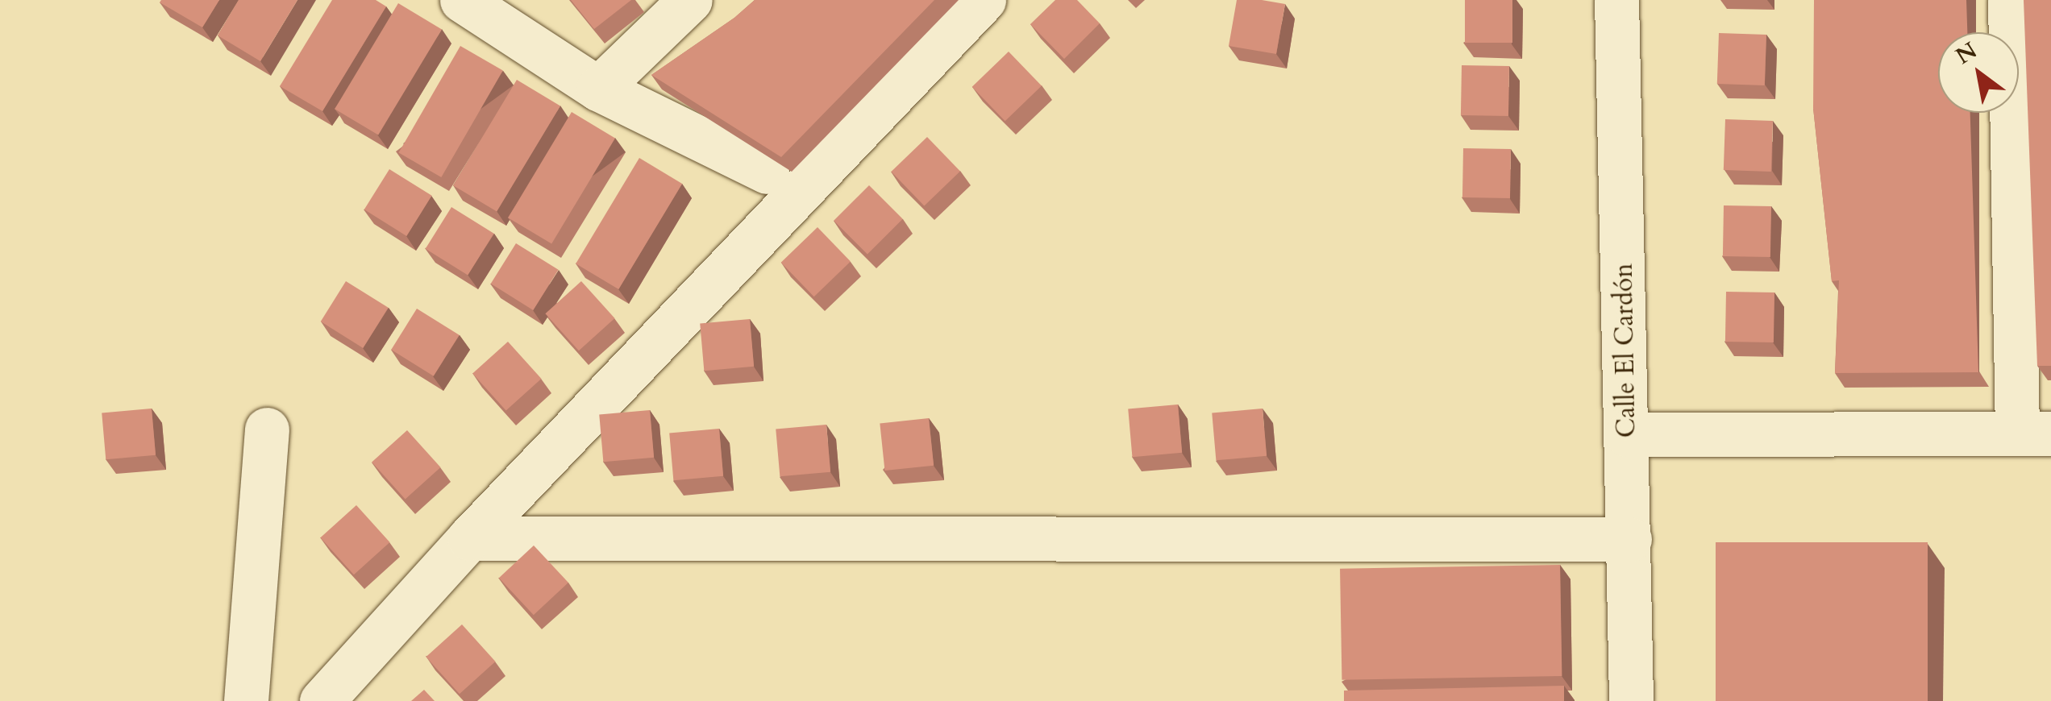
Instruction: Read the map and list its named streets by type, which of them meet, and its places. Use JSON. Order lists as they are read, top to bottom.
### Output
{
  "streets": {
    "street": ["Calle El Cardón"]
  },
  "north": "top left"
}
